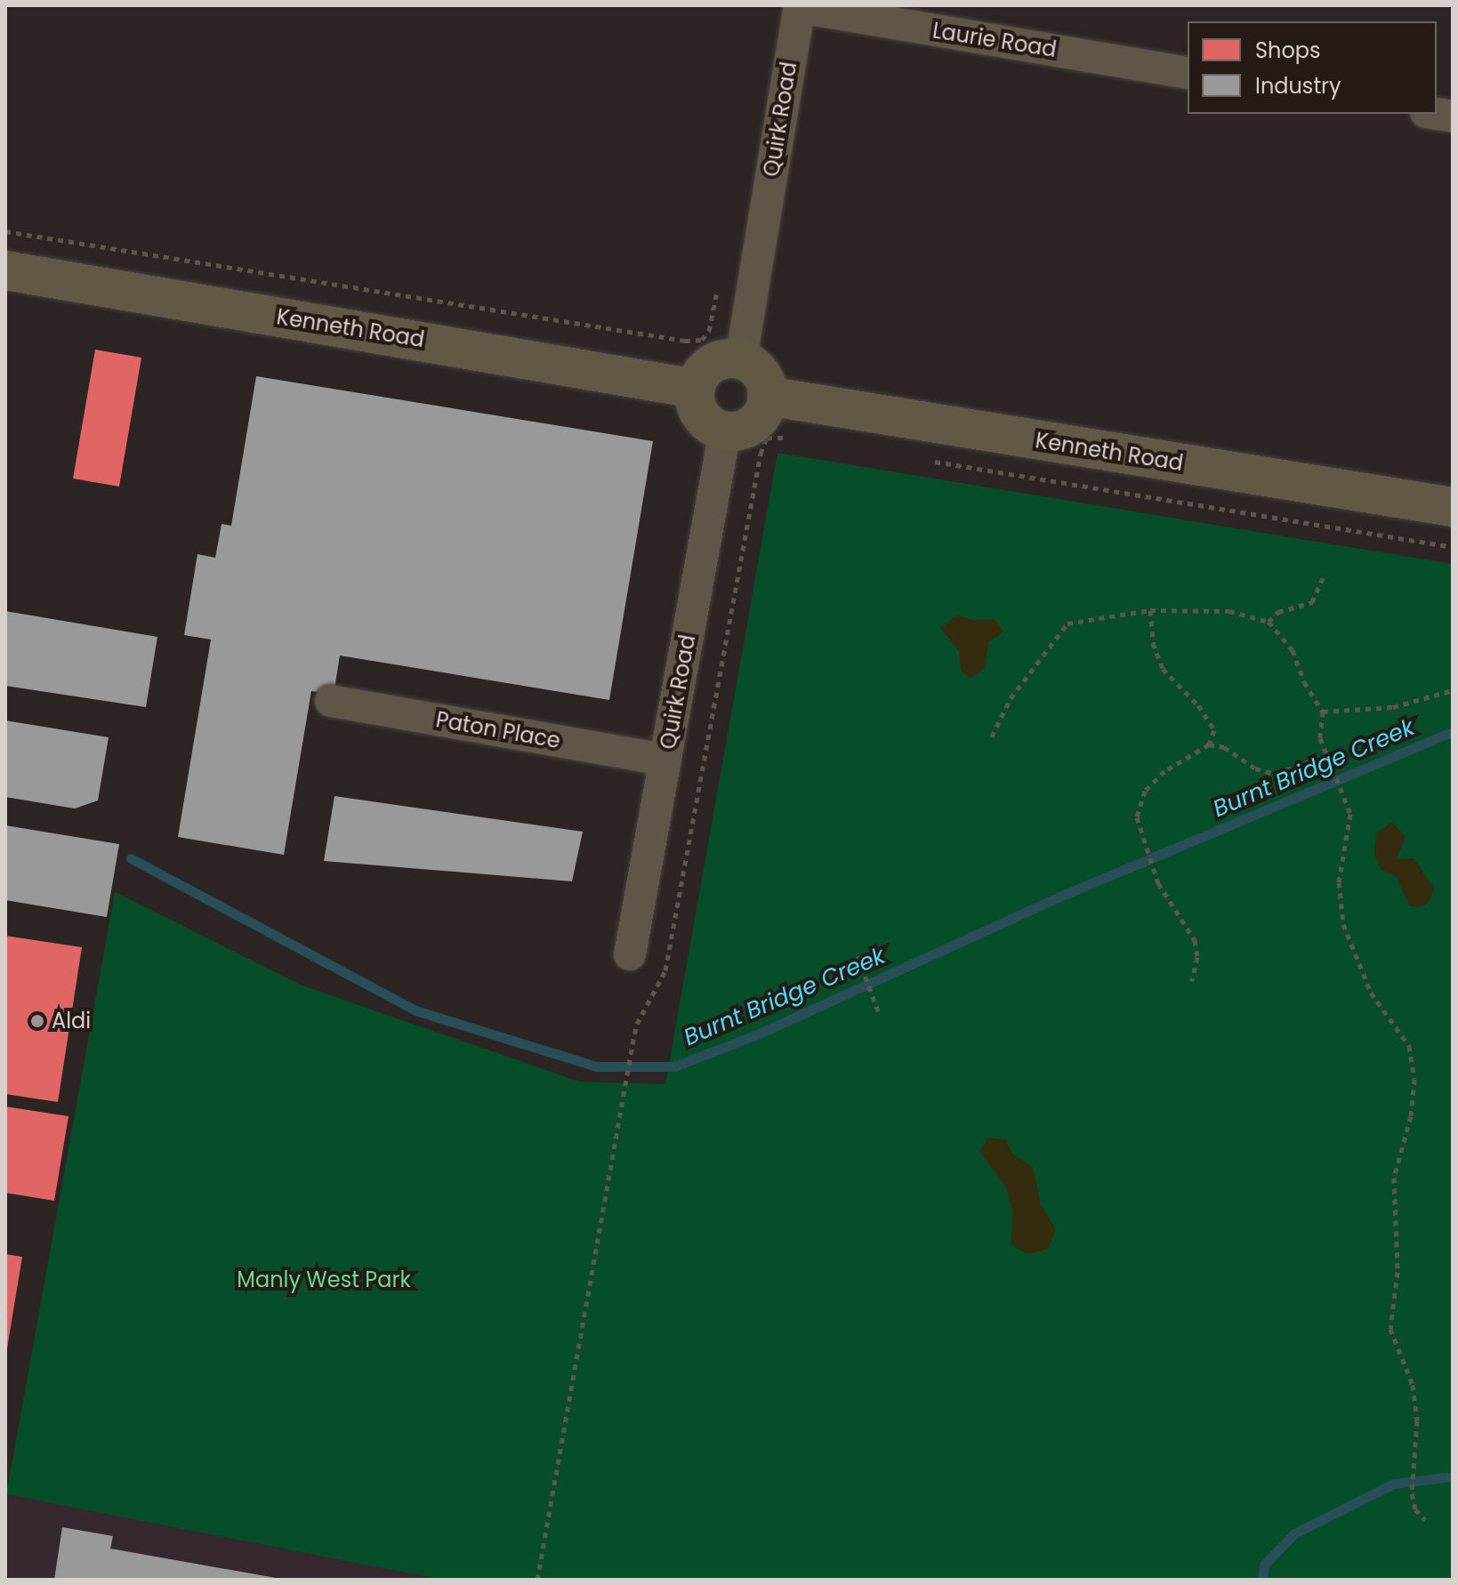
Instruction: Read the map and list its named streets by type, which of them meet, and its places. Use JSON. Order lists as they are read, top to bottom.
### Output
{
  "streets": {
    "main road": ["Kenneth Road"],
    "street": ["Laurie Road", "Quirk Road", "Paton Place"]
  },
  "crossings": [
    ["Laurie Road", "Quirk Road"],
    ["Quirk Road", "Kenneth Road"],
    ["Quirk Road", "Paton Place"]
  ],
  "water": ["Burnt Bridge Creek"],
  "parks": ["Manly West Park"],
  "places": ["Aldi"],
  "legend": ["Shops", "Industry"]
}
